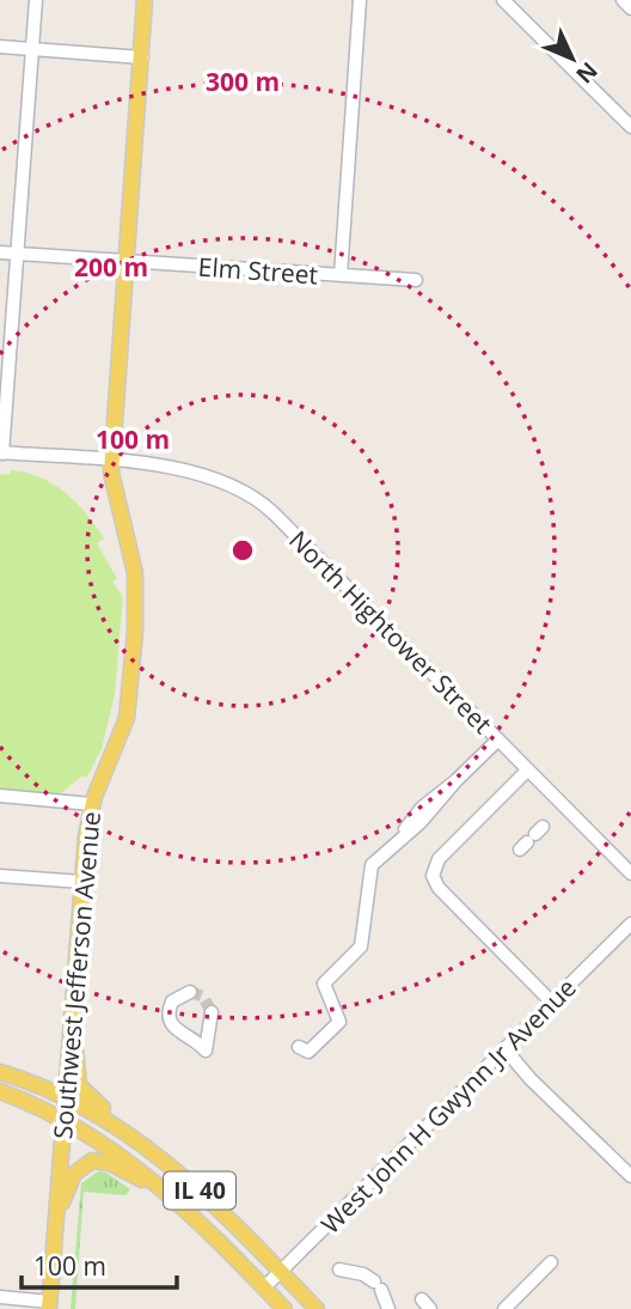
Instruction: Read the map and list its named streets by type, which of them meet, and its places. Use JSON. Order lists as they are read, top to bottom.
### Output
{
  "streets": {
    "main road": ["Southwest Jefferson Avenue", "IL 40"],
    "street": ["Elm Street", "North Hightower Street", "West John H Gwynn Jr Avenue"]
  },
  "crossings": [
    ["Elm Street", "Southwest Jefferson Avenue"],
    ["North Hightower Street", "Southwest Jefferson Avenue"],
    ["Southwest Jefferson Avenue", "IL 40"],
    ["West John H Gwynn Jr Avenue", "IL 40"]
  ],
  "scale_bar": "100 m",
  "north": "bottom right",
  "rings": ["300 m", "200 m", "100 m"]
}
